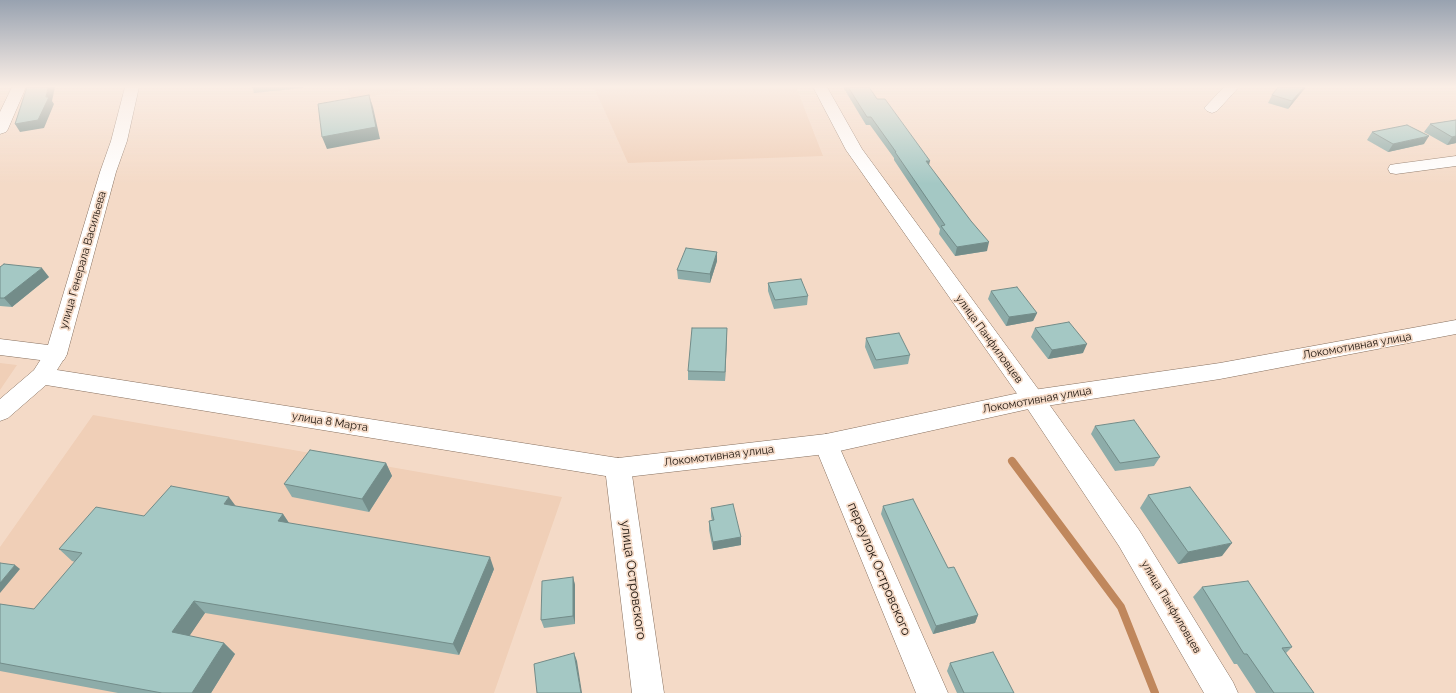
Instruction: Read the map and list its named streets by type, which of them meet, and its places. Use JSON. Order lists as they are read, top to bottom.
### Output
{
  "streets": {
    "street": [
      "улица Генерала Васильева",
      "улица Панфиловцев",
      "Локомотивная улица",
      "улица 8 Марта",
      "переулок Островского",
      "улица Островского"
    ]
  },
  "crossings": [
    ["улица Генерала Васильева", "улица 8 Марта"],
    ["улица Панфиловцев", "Локомотивная улица"],
    ["Локомотивная улица", "улица 8 Марта"],
    ["Локомотивная улица", "переулок Островского"],
    ["Локомотивная улица", "улица Островского"],
    ["улица 8 Марта", "улица Островского"]
  ]
}
